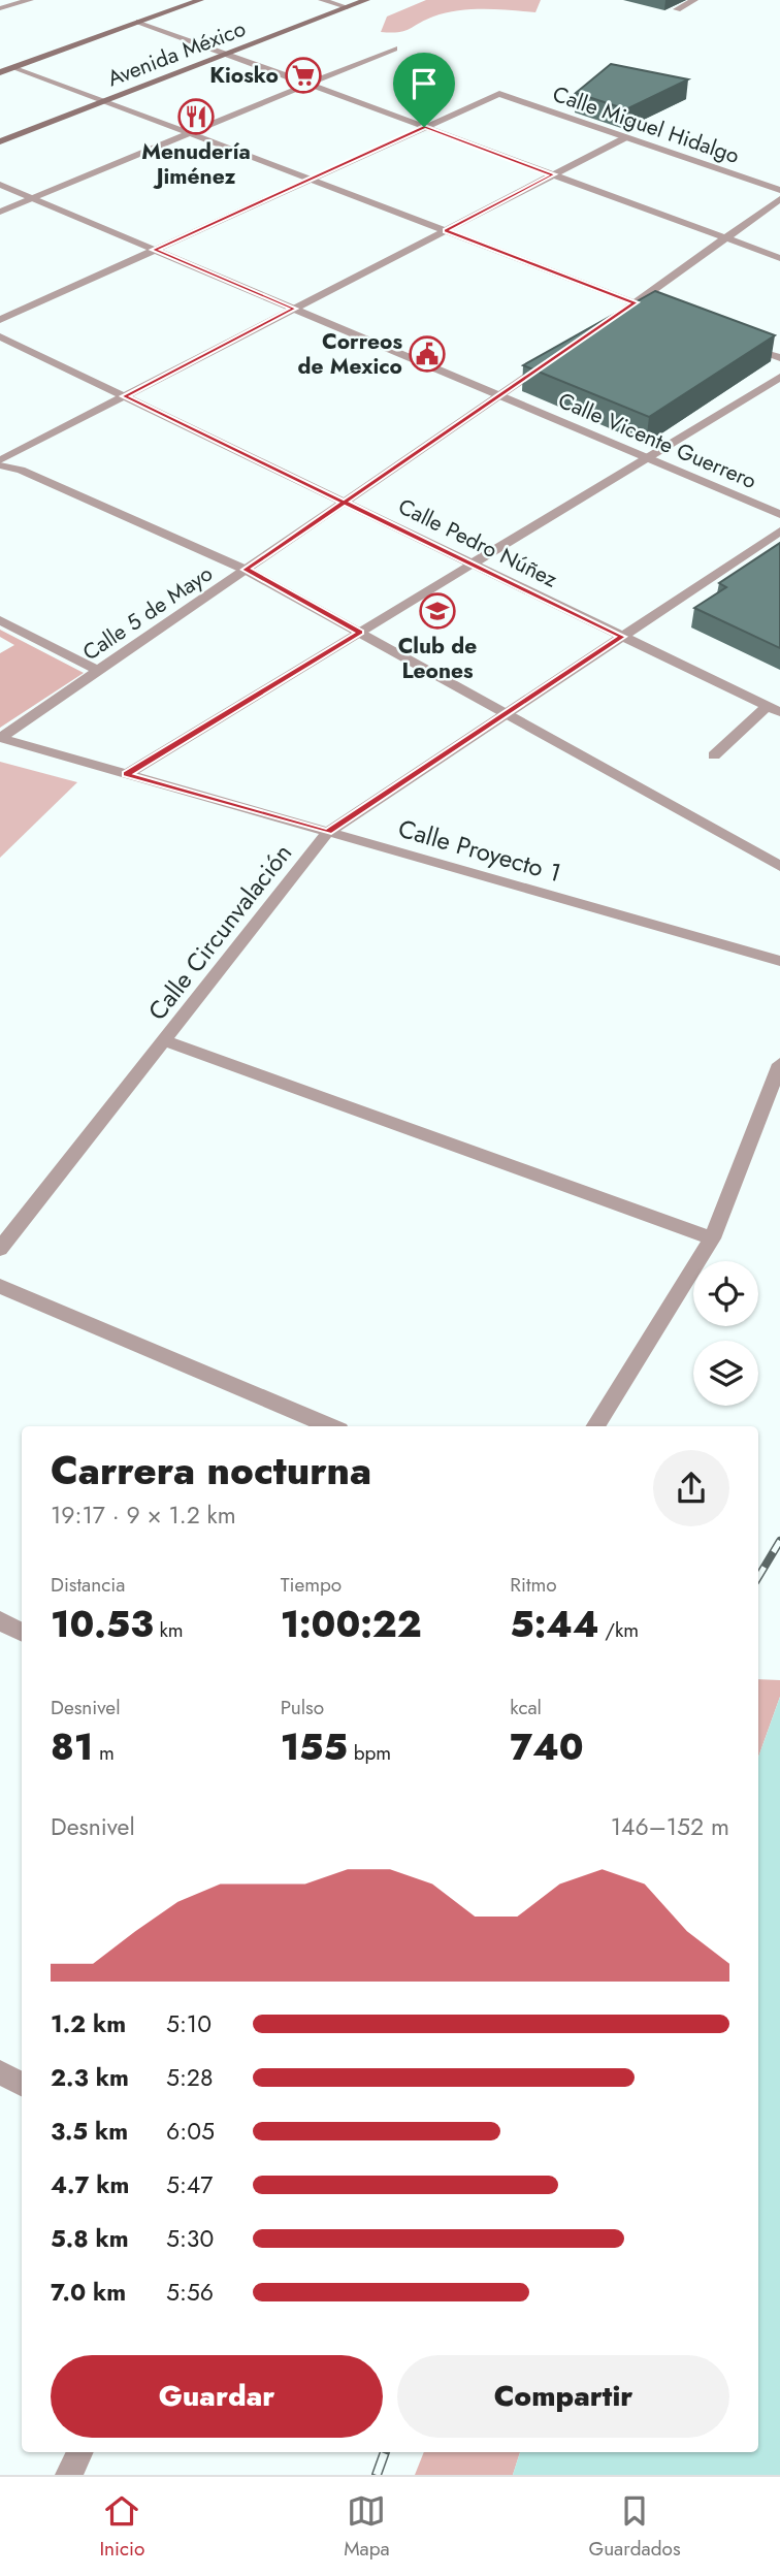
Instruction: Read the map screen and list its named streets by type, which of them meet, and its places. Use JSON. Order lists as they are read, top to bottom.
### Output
{
  "streets": {
    "main road": ["Avenida México"],
    "street": [
      "Calle Miguel Hidalgo",
      "Calle Vicente Guerrero",
      "Calle Pedro Núñez",
      "Calle 5 de Mayo",
      "Calle Proyecto 1",
      "Calle Circunvalación"
    ]
  },
  "crossings": [
    ["Calle Vicente Guerrero", "Calle 5 de Mayo"],
    ["Calle Pedro Núñez", "Calle 5 de Mayo"],
    ["Calle Pedro Núñez", "Calle Circunvalación"],
    ["Calle 5 de Mayo", "Calle Proyecto 1"],
    ["Calle Proyecto 1", "Calle Circunvalación"]
  ],
  "places": {
    "supermarket": ["Kiosko"],
    "restaurant": ["Menudería Jiménez"],
    "public building": ["Correos de Mexico"],
    "school or university": ["Club de Leones"]
  },
  "page": {
    "heading": ["Carrera nocturna", "19:17 · 9 × 1.2 km"],
    "stats": [
      ["Distancia", "10.53 km"],
      ["Tiempo", "1:00:22"],
      ["Ritmo", "5:44 /km"],
      ["Desnivel", "81 m"],
      ["Pulso", "155 bpm"],
      ["kcal", "740"]
    ],
    "chart": ["Desnivel", "146–152 m"],
    "list": [
      {
        "name": "1.2 km",
        "note": "5:10"
      },
      {
        "name": "2.3 km",
        "note": "5:28"
      },
      {
        "name": "3.5 km",
        "note": "6:05"
      },
      {
        "name": "4.7 km",
        "note": "5:47"
      },
      {
        "name": "5.8 km",
        "note": "5:30"
      },
      {
        "name": "7.0 km",
        "note": "5:56"
      }
    ],
    "buttons": ["Guardar", "Compartir"],
    "tabs": ["Inicio", "Mapa", "Guardados"]
  }
}
